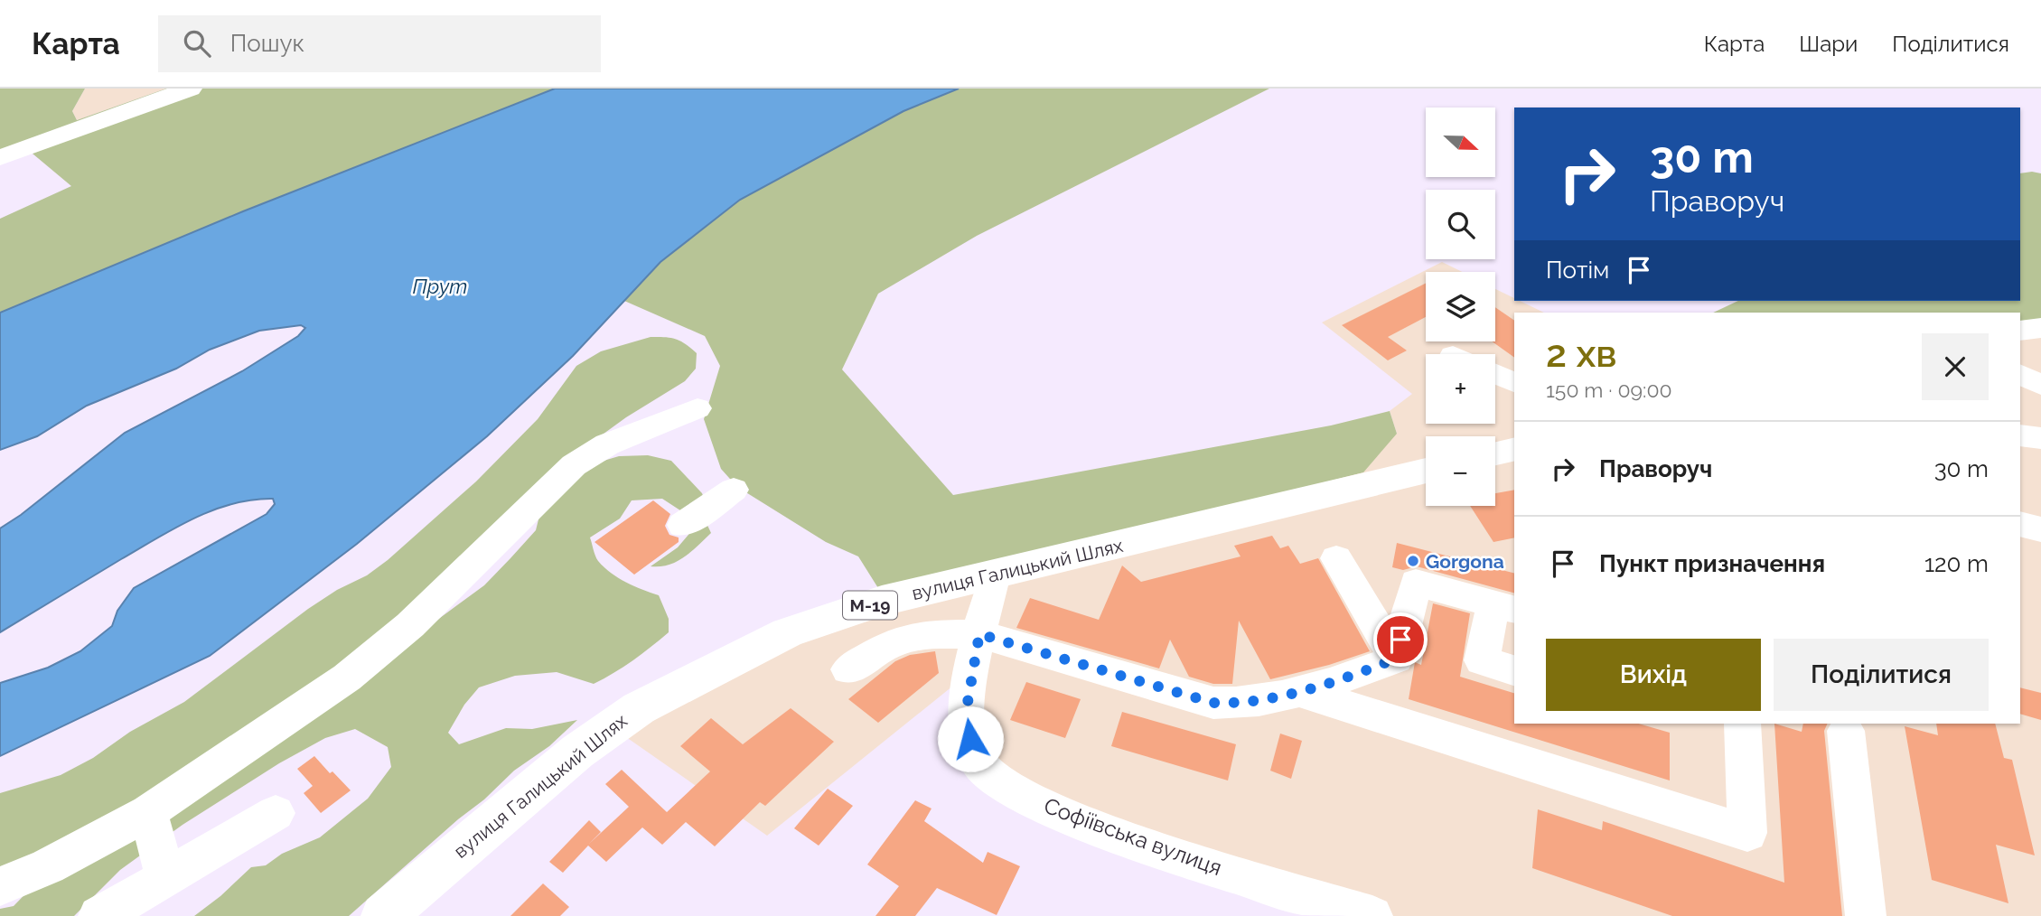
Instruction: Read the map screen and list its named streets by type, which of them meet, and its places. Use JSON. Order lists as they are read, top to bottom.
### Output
{
  "streets": {
    "main road": ["вулиця Галицький Шлях", "М-19"],
    "street": ["Софіївська вулиця"]
  },
  "crossings": [
    ["вулиця Галицький Шлях", "Софіївська вулиця"]
  ],
  "water": ["Прут"],
  "places": ["Gorgona"],
  "north": "right",
  "page": {
    "header": "Карта",
    "search": "Пошук",
    "nav": ["Карта", "Шари", "Поділитися"],
    "map_buttons": ["+", "−"],
    "turn": ["30 m", "Праворуч"],
    "then": "Потім",
    "heading": ["2 хв", "150 m · 09:00"],
    "list": [
      {
        "name": "Праворуч",
        "value": "30 m"
      },
      {
        "name": "Пункт призначення",
        "value": "120 m"
      }
    ],
    "buttons": ["Вихід", "Поділитися"]
  }
}
